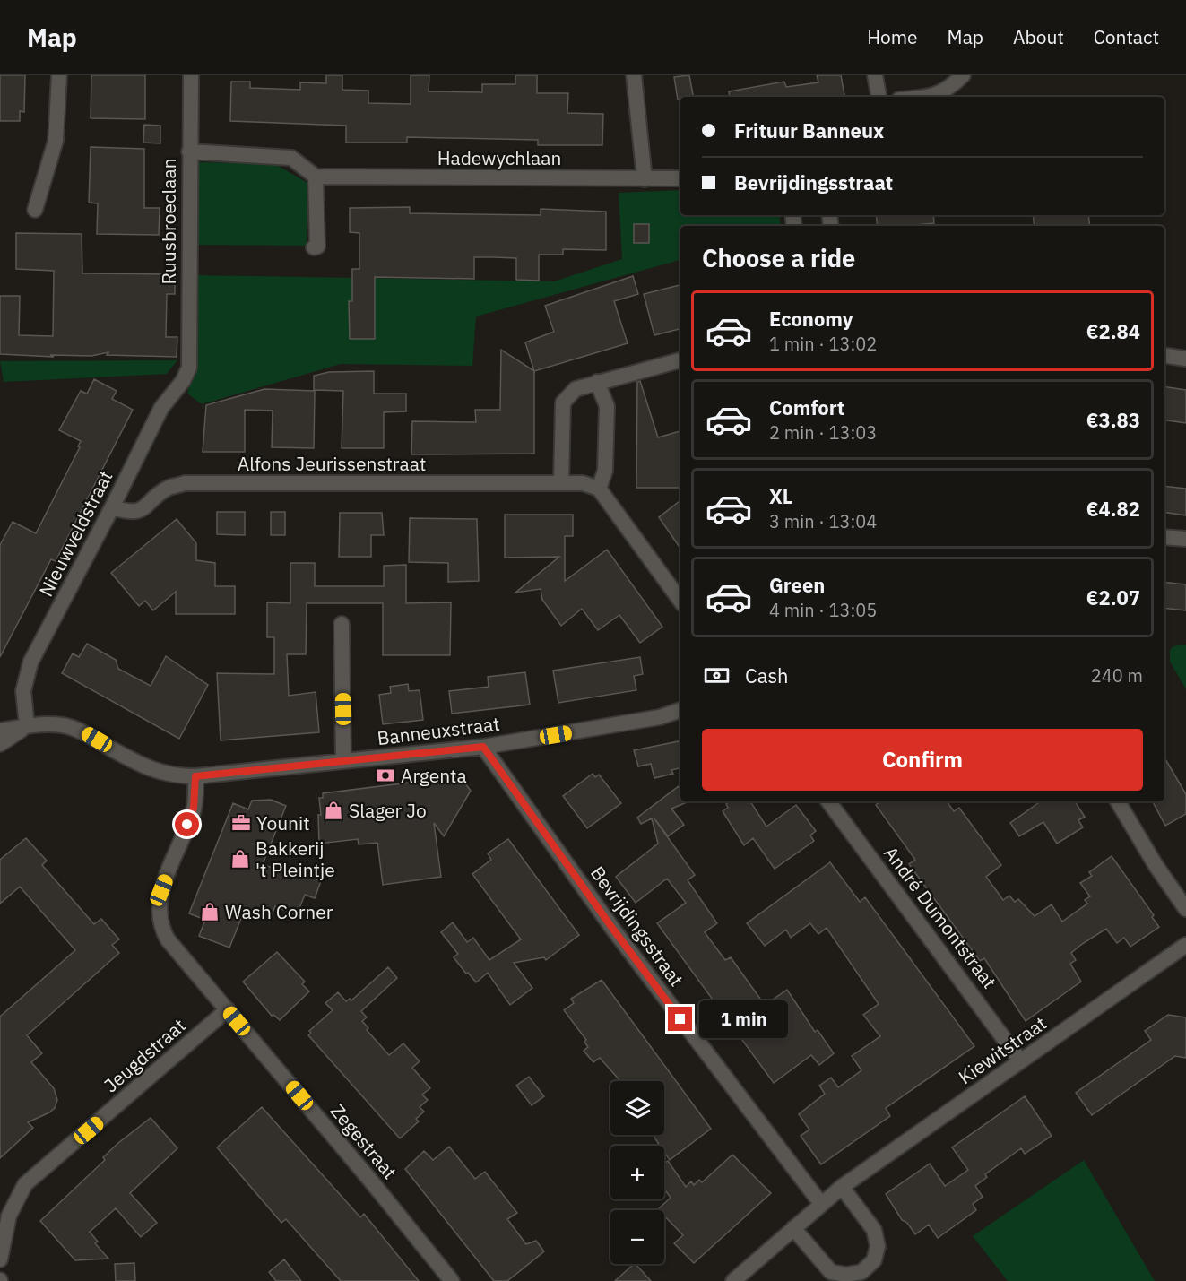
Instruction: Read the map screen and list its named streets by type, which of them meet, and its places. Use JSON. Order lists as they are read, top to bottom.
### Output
{
  "streets": {
    "street": [
      "Hadewychlaan",
      "Ruusbroeclaan",
      "Alfons Jeurissenstraat",
      "Nieuwveldstraat",
      "Banneuxstraat",
      "André Dumontstraat",
      "Bevrijdingsstraat",
      "Kiewitstraat",
      "Jeugdstraat",
      "Zegestraat"
    ]
  },
  "crossings": [
    ["Ruusbroeclaan", "Nieuwveldstraat"],
    ["Alfons Jeurissenstraat", "Nieuwveldstraat"],
    ["Nieuwveldstraat", "Banneuxstraat"],
    ["Banneuxstraat", "Bevrijdingsstraat"],
    ["Banneuxstraat", "Zegestraat"],
    ["André Dumontstraat", "Kiewitstraat"],
    ["Bevrijdingsstraat", "Kiewitstraat"],
    ["Jeugdstraat", "Zegestraat"]
  ],
  "places": {
    "bank": ["Argenta"],
    "shop": ["Slager Jo", "Bakkerij 't Pleintje", "Wash Corner"],
    "office": ["Younit"]
  },
  "page": {
    "header": "Map",
    "nav": [
      "Home",
      "Map",
      "About",
      "Contact"
    ],
    "banner": ["Frituur Banneux", "Bevrijdingsstraat"],
    "heading": "Choose a ride",
    "list": [
      {
        "name": "Economy",
        "note": "1 min · 13:02",
        "value": "€2.84"
      },
      {
        "name": "Comfort",
        "note": "2 min · 13:03",
        "value": "€3.83"
      },
      {
        "name": "XL",
        "note": "3 min · 13:04",
        "value": "€4.82"
      },
      {
        "name": "Green",
        "note": "4 min · 13:05",
        "value": "€2.07"
      }
    ],
    "pay": ["Cash", "240 m"],
    "buttons": "Confirm",
    "bubble": "1 min",
    "map_buttons": ["+", "−"]
  }
}
